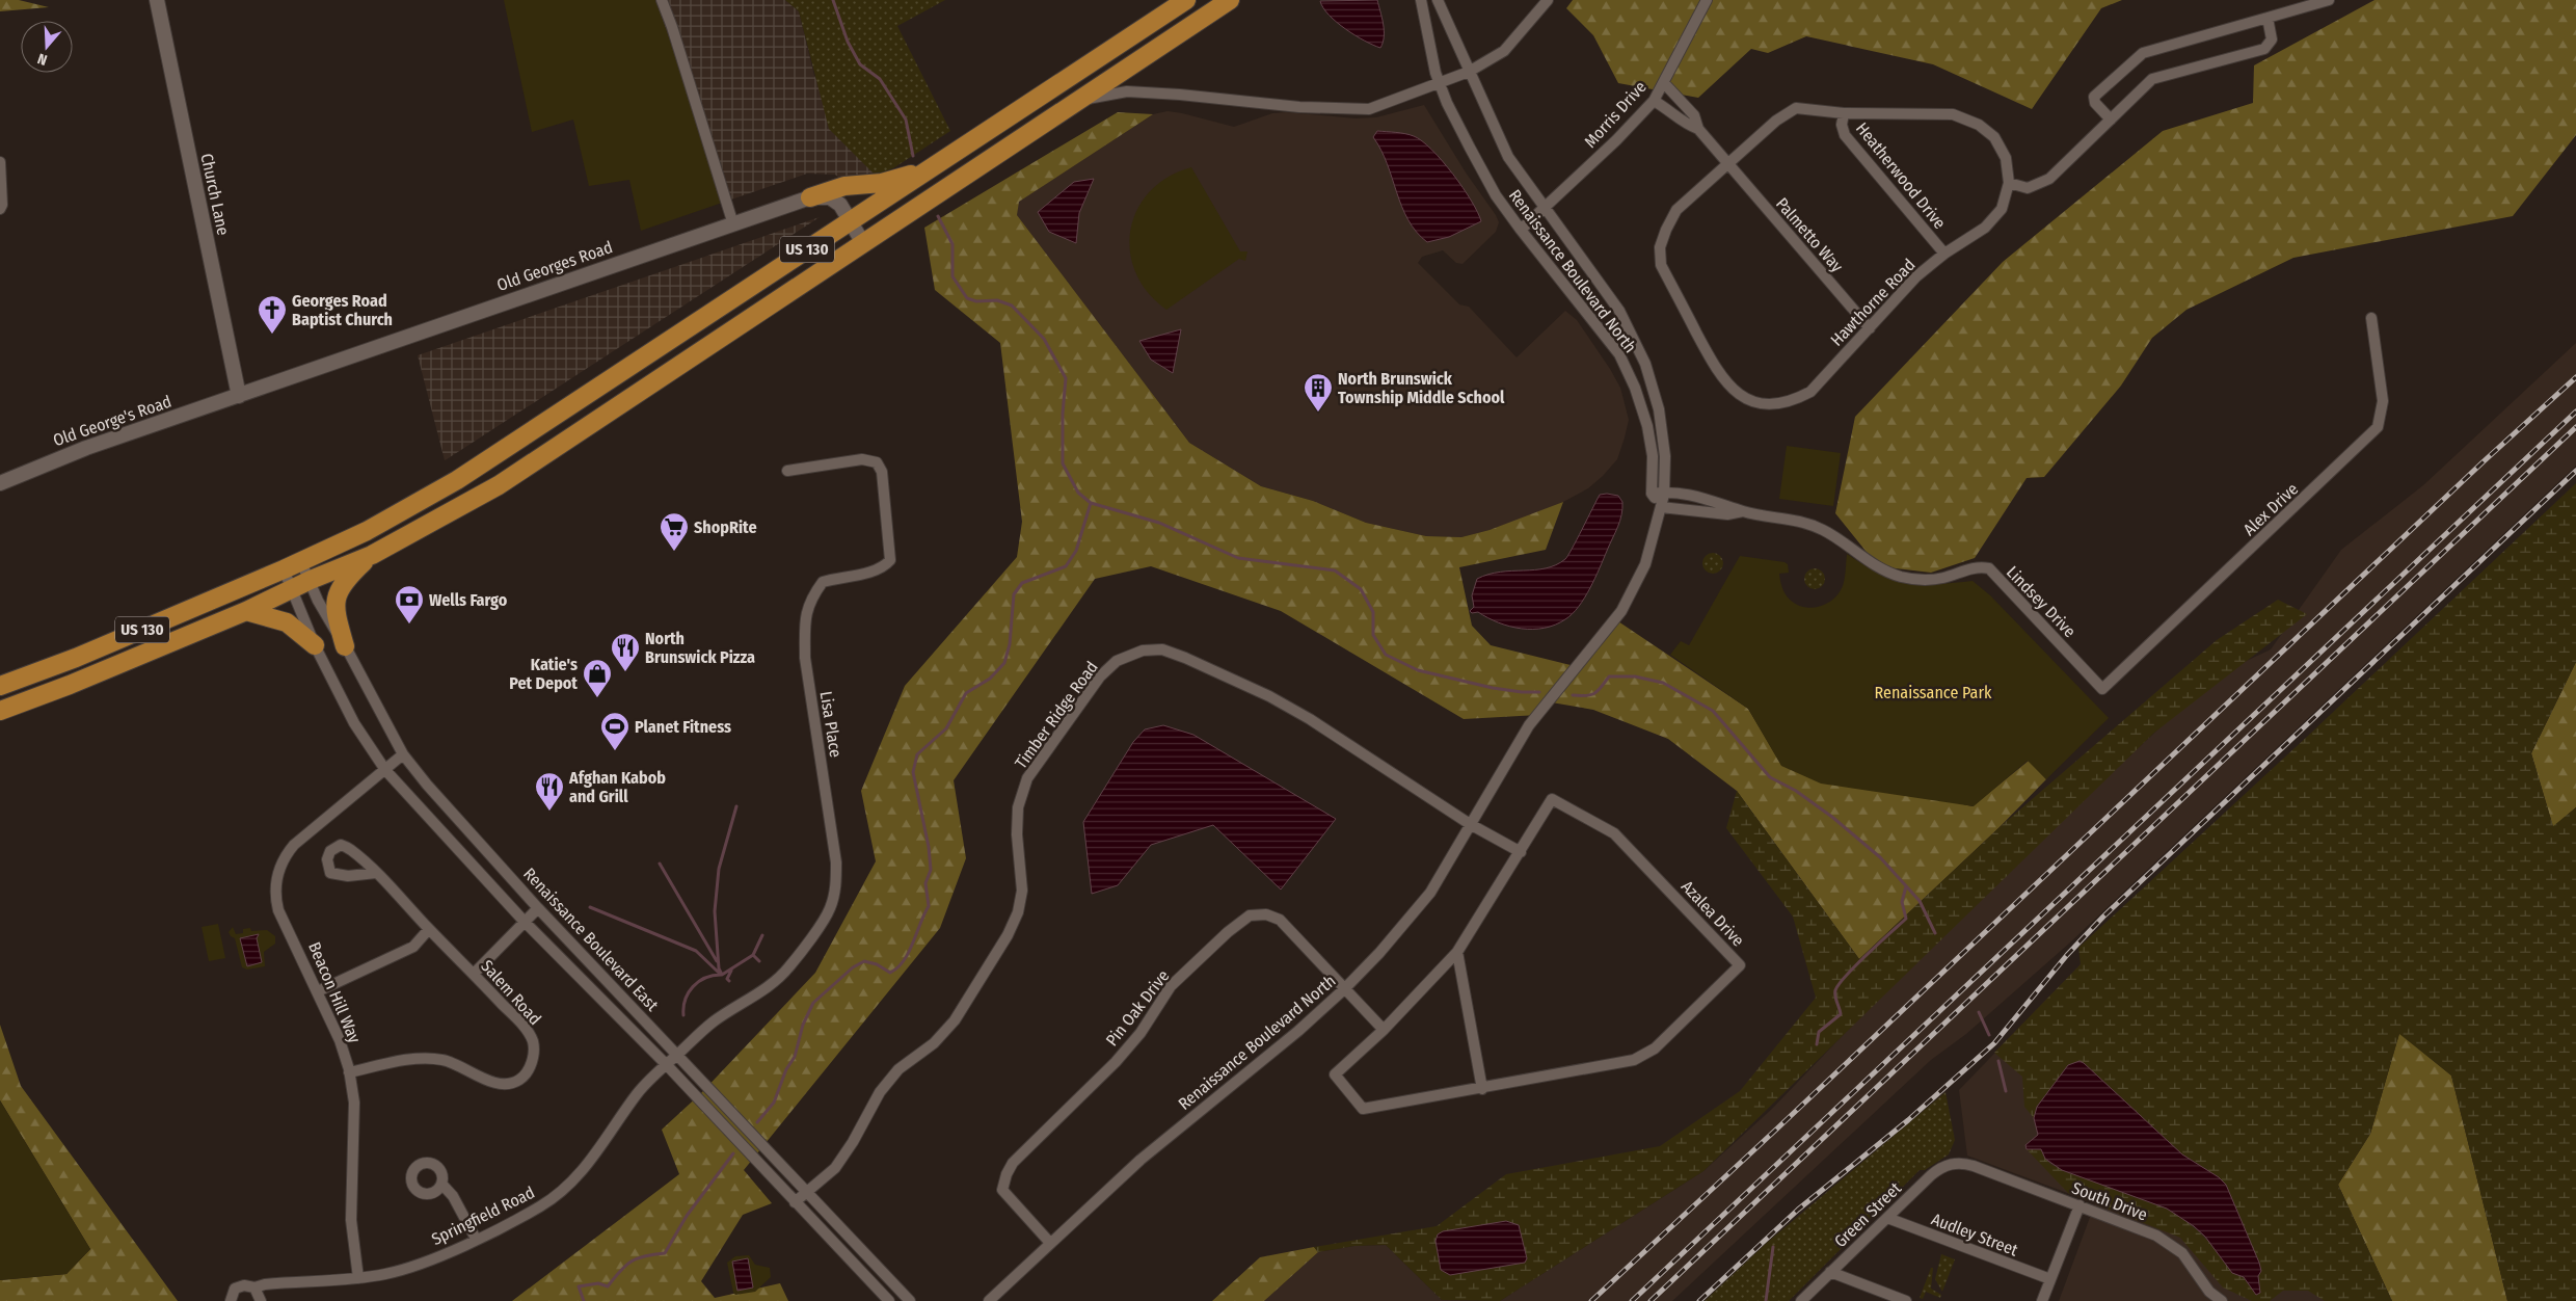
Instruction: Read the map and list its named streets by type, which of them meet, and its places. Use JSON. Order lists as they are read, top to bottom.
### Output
{
  "streets": {
    "highway": ["US 130"],
    "street": [
      "Morris Drive",
      "Heatherwood Drive",
      "Church Lane",
      "Palmetto Way",
      "Old Georges Road",
      "Renaissance Boulevard North",
      "Hawthorne Road",
      "Old George's Road",
      "Alex Drive",
      "Lindsey Drive",
      "Timber Ridge Road",
      "Lisa Place",
      "Azalea Drive",
      "Renaissance Boulevard East",
      "Beacon Hill Way",
      "Salem Road",
      "Pin Oak Drive",
      "South Drive",
      "Green Street",
      "Springfield Road",
      "Audley Street"
    ]
  },
  "crossings": [
    ["Morris Drive", "Renaissance Boulevard North"],
    ["Heatherwood Drive", "Hawthorne Road"],
    ["Church Lane", "Old Georges Road"],
    ["Church Lane", "Old George's Road"],
    ["Palmetto Way", "Hawthorne Road"],
    ["US 130", "Old Georges Road"],
    ["US 130", "Renaissance Boulevard East"],
    ["Old Georges Road", "Old George's Road"],
    ["Renaissance Boulevard North", "Lindsey Drive"],
    ["Renaissance Boulevard North", "Timber Ridge Road"],
    ["Renaissance Boulevard North", "Pin Oak Drive"],
    ["Alex Drive", "Lindsey Drive"],
    ["Timber Ridge Road", "Renaissance Boulevard East"],
    ["Lisa Place", "Renaissance Boulevard East"],
    ["Lisa Place", "Springfield Road"],
    ["Renaissance Boulevard East", "Beacon Hill Way"],
    ["Renaissance Boulevard East", "Springfield Road"],
    ["Beacon Hill Way", "Salem Road"],
    ["Beacon Hill Way", "Springfield Road"],
    ["South Drive", "Green Street"],
    ["Green Street", "Audley Street"]
  ],
  "parks": ["Renaissance Park"],
  "places": {
    "church": ["Georges Road Baptist Church"],
    "building": ["North Brunswick Township Middle School"],
    "supermarket": ["ShopRite"],
    "bank": ["Wells Fargo"],
    "restaurant": ["North Brunswick Pizza", "Afghan Kabob and Grill"],
    "shop": ["Katie's Pet Depot"],
    "sports": ["Planet Fitness"]
  },
  "north": "bottom"
}
